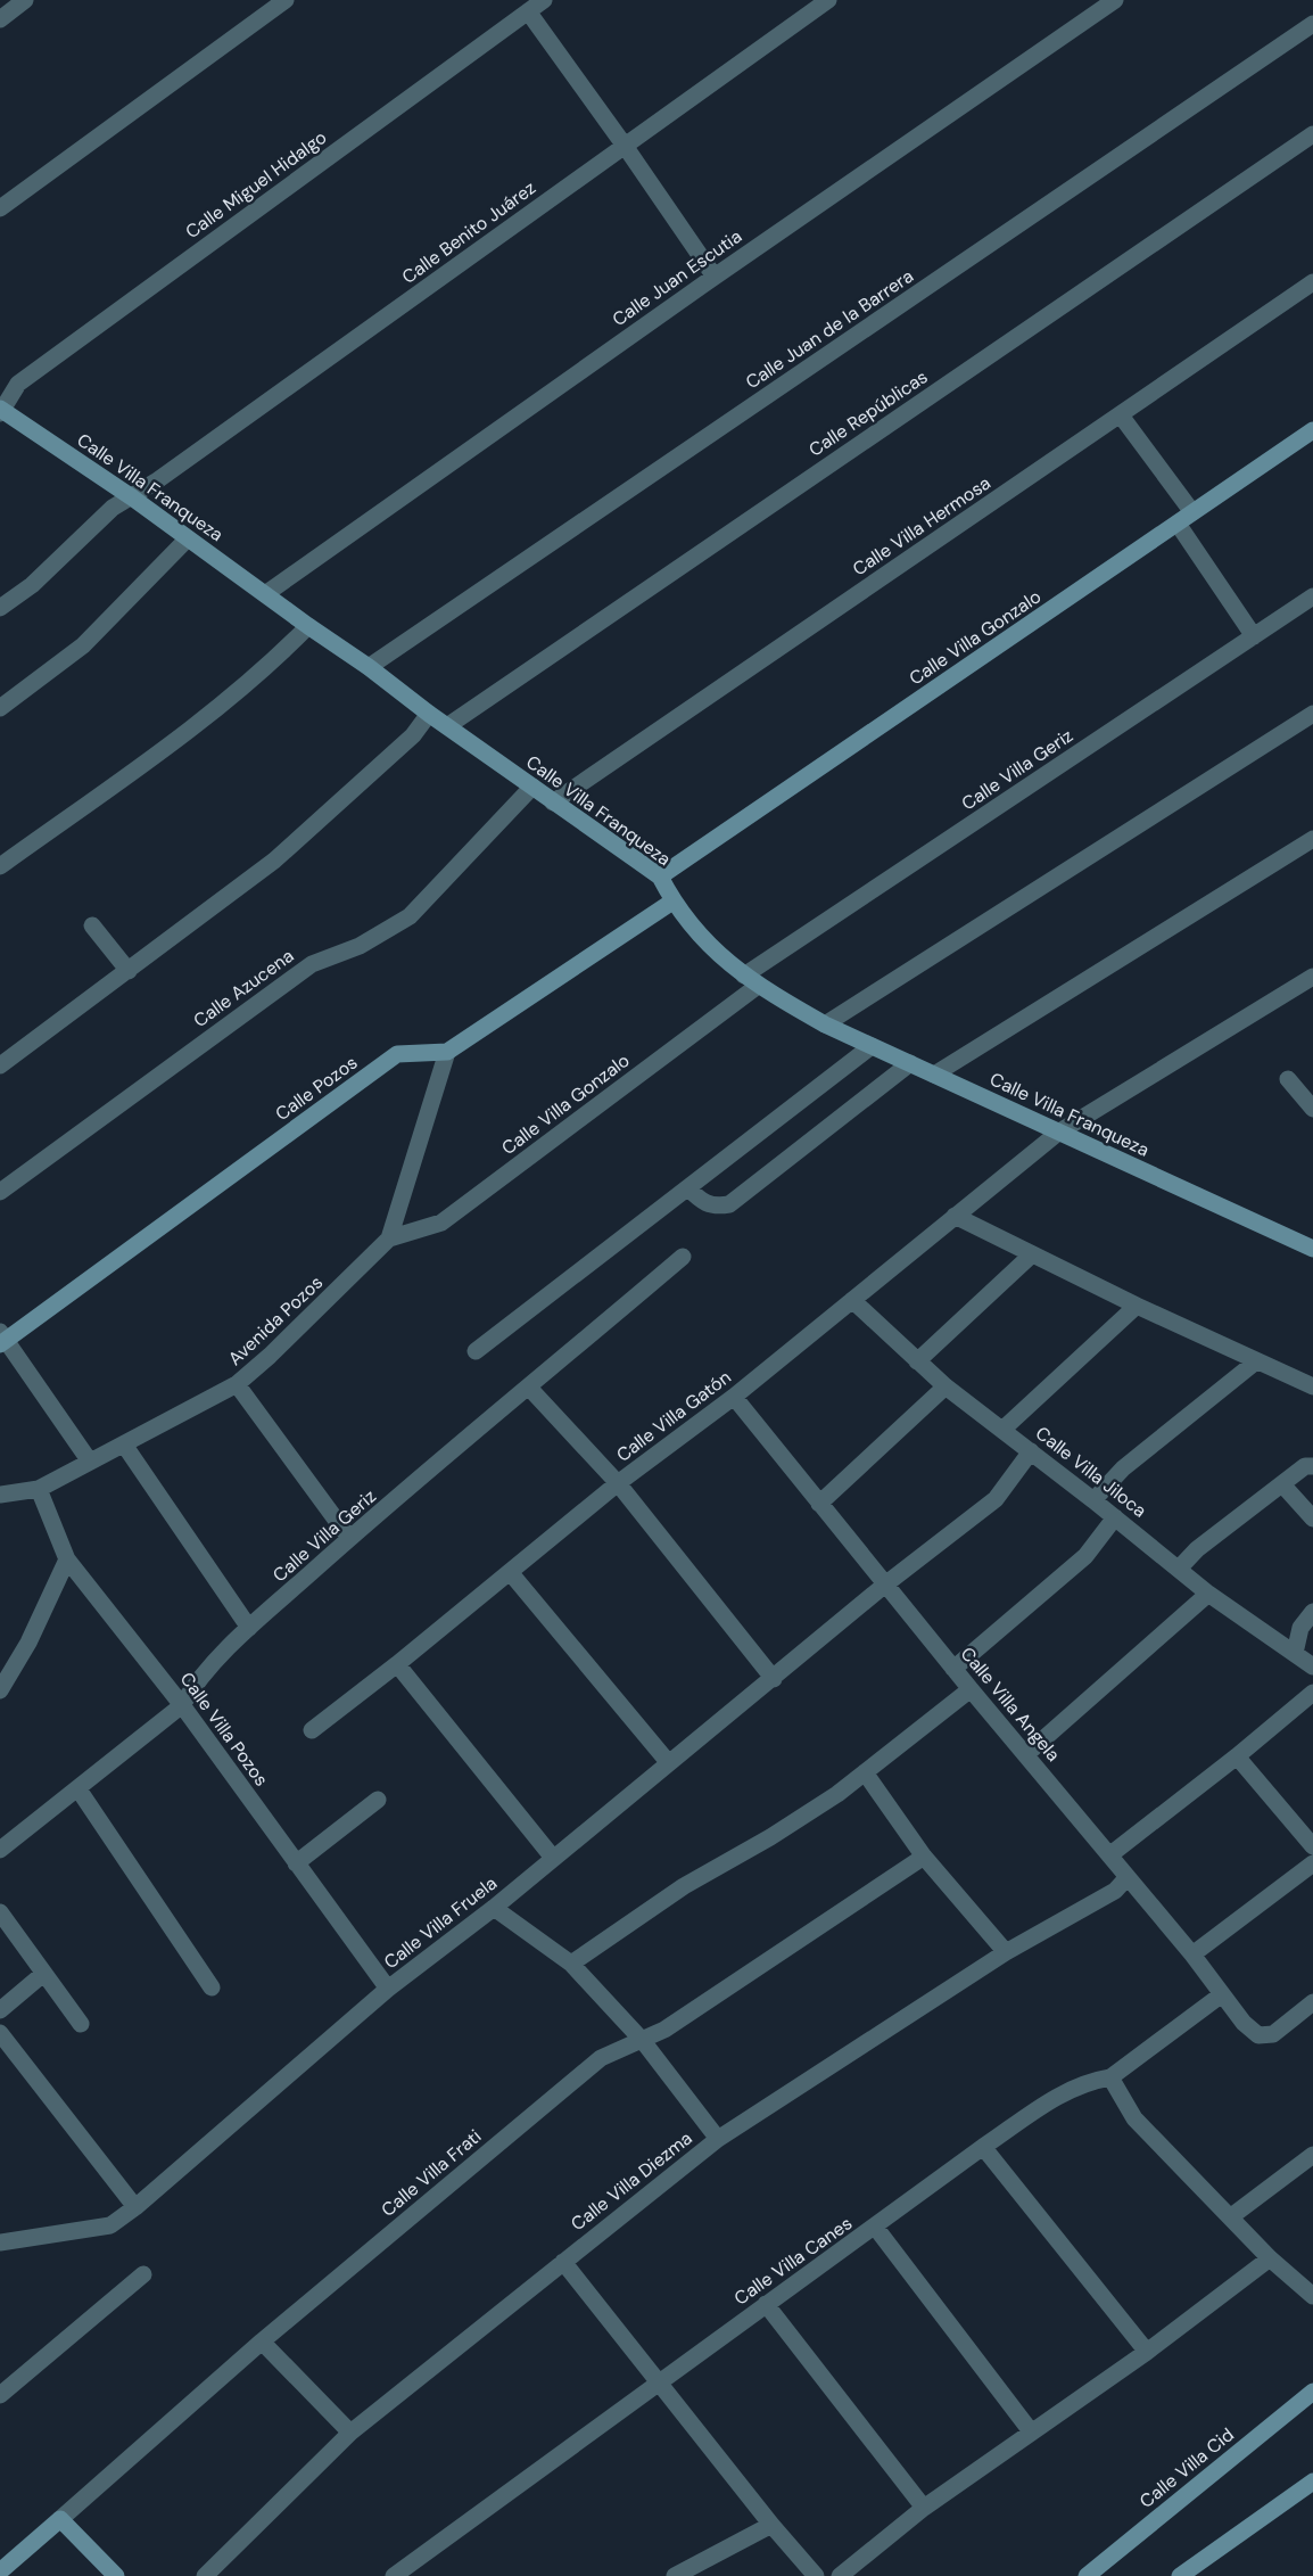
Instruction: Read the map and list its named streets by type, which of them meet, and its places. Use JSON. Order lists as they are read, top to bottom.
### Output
{
  "streets": {
    "street": [
      "Calle Miguel Hidalgo",
      "Calle Benito Juárez",
      "Calle Juan Escutia",
      "Calle Juan de la Barrera",
      "Calle Repúblicas",
      "Calle Villa Franqueza",
      "Calle Villa Hermosa",
      "Calle Villa Gonzalo",
      "Calle Villa Geriz",
      "Calle Azucena",
      "Calle Pozos",
      "Avenida Pozos",
      "Calle Villa Gatón",
      "Calle Villa Jiloca",
      "Calle Villa Angela",
      "Calle Villa Pozos",
      "Calle Villa Fruela",
      "Calle Villa Frati",
      "Calle Villa Diezma",
      "Calle Villa Canes",
      "Calle Villa Cid"
    ]
  },
  "crossings": [
    ["Calle Miguel Hidalgo", "Calle Villa Franqueza"],
    ["Calle Benito Juárez", "Calle Villa Franqueza"],
    ["Calle Juan Escutia", "Calle Villa Franqueza"],
    ["Calle Juan de la Barrera", "Calle Villa Franqueza"],
    ["Calle Repúblicas", "Calle Villa Franqueza"],
    ["Calle Villa Franqueza", "Calle Villa Hermosa"],
    ["Calle Villa Franqueza", "Calle Villa Gonzalo"],
    ["Calle Villa Franqueza", "Calle Villa Geriz"],
    ["Calle Villa Franqueza", "Calle Azucena"],
    ["Calle Villa Franqueza", "Calle Villa Gatón"],
    ["Calle Villa Gonzalo", "Calle Villa Geriz"],
    ["Calle Villa Gonzalo", "Avenida Pozos"],
    ["Calle Villa Geriz", "Calle Villa Pozos"],
    ["Calle Pozos", "Avenida Pozos"],
    ["Avenida Pozos", "Calle Villa Pozos"],
    ["Calle Villa Gatón", "Calle Villa Jiloca"],
    ["Calle Villa Gatón", "Calle Villa Angela"],
    ["Calle Villa Jiloca", "Calle Villa Fruela"],
    ["Calle Villa Angela", "Calle Villa Fruela"],
    ["Calle Villa Angela", "Calle Villa Diezma"],
    ["Calle Villa Angela", "Calle Villa Canes"],
    ["Calle Villa Pozos", "Calle Villa Fruela"]
  ]
}
